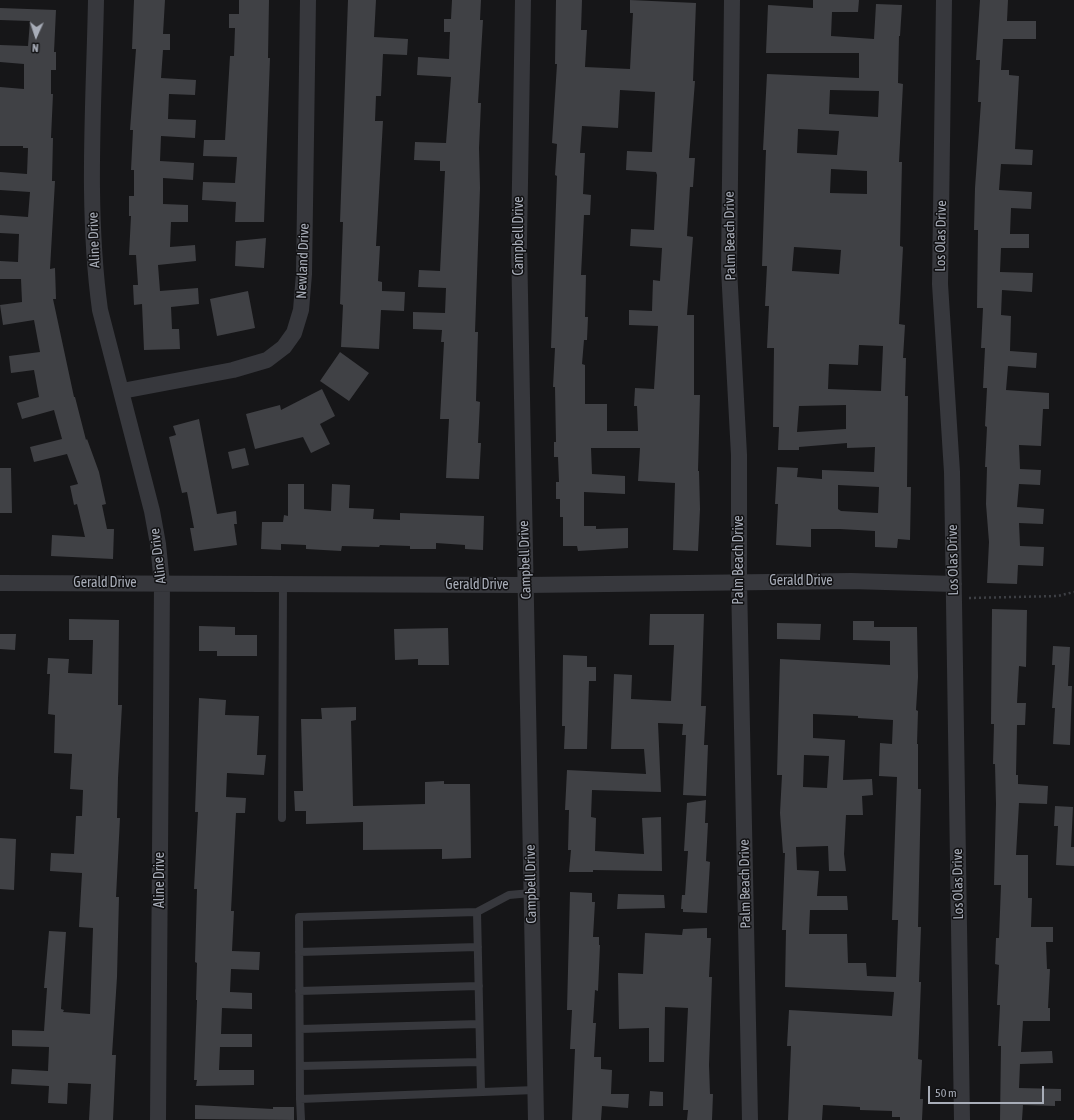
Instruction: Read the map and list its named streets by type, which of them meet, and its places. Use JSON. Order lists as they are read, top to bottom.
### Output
{
  "streets": {
    "street": [
      "Campbell Drive",
      "Palm Beach Drive",
      "Los Olas Drive",
      "Aline Drive",
      "Newland Drive",
      "Gerald Drive"
    ]
  },
  "crossings": [
    ["Campbell Drive", "Gerald Drive"],
    ["Palm Beach Drive", "Gerald Drive"],
    ["Los Olas Drive", "Gerald Drive"],
    ["Aline Drive", "Newland Drive"],
    ["Aline Drive", "Gerald Drive"]
  ],
  "scale_bar": "50 m",
  "north": "bottom"
}
